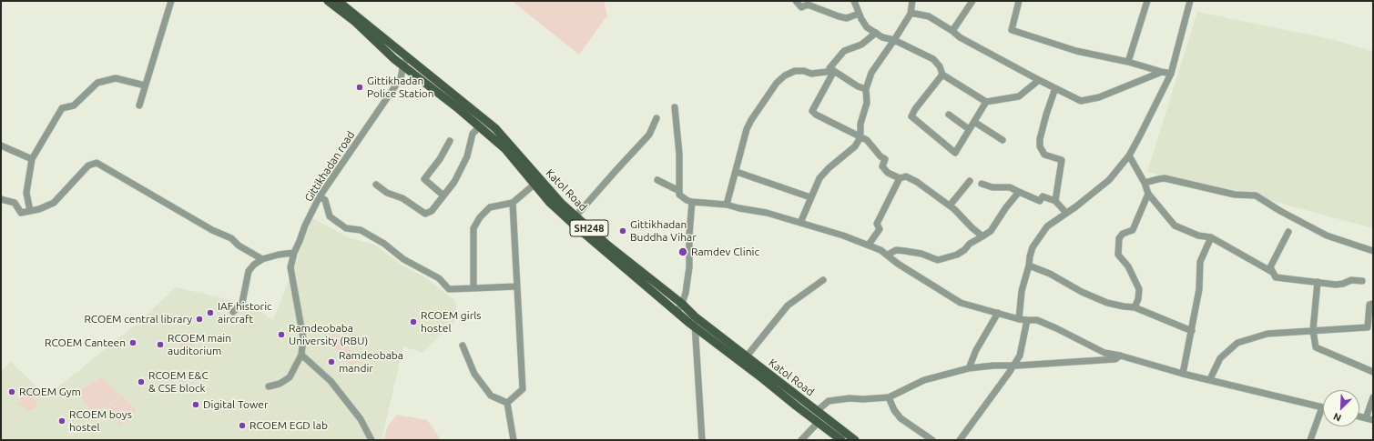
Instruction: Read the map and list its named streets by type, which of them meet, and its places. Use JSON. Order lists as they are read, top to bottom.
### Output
{
  "streets": {
    "main road": ["Katol Road", "SH248"],
    "street": ["Gittikhadan road"]
  },
  "crossings": [
    ["Gittikhadan road", "Katol Road"]
  ],
  "places": [
    "Gittikhadan Police Station",
    "Gittikhadan Buddha Vihar",
    "Ramdev Clinic",
    "IAF historic aircraft",
    "RCOEM central library",
    "RCOEM girls hostel",
    "Ramdeobaba University (RBU)",
    "RCOEM Canteen",
    "RCOEM main auditorium",
    "Ramdeobaba mandir",
    "RCOEM E&C & CSE block",
    "RCOEM Gym",
    "Digital Tower",
    "RCOEM boys hostel",
    "RCOEM EGD lab"
  ],
  "north": "bottom left"
}
